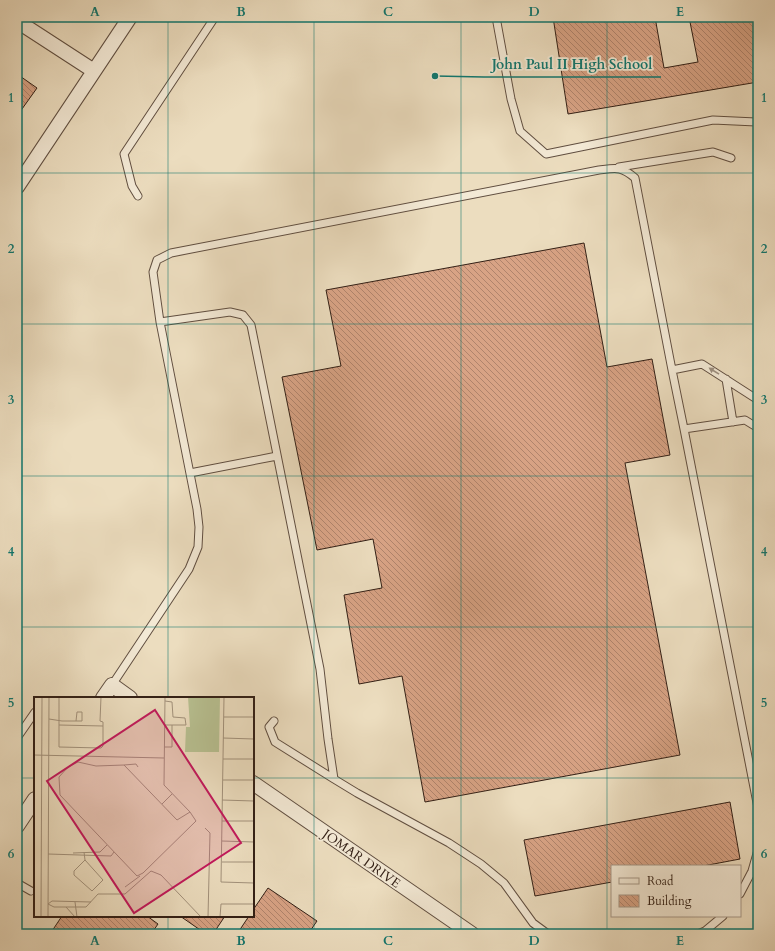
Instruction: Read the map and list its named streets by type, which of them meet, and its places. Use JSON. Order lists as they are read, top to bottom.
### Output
{
  "streets": {
    "street": ["JOMAR DRIVE"]
  },
  "places": ["John Paul II High School"],
  "legend": ["Road", "Building"],
  "grid": {
    "columns": [
      "A",
      "B",
      "C",
      "D",
      "E"
    ],
    "rows": [
      "1",
      "2",
      "3",
      "4",
      "5",
      "6"
    ]
  }
}
